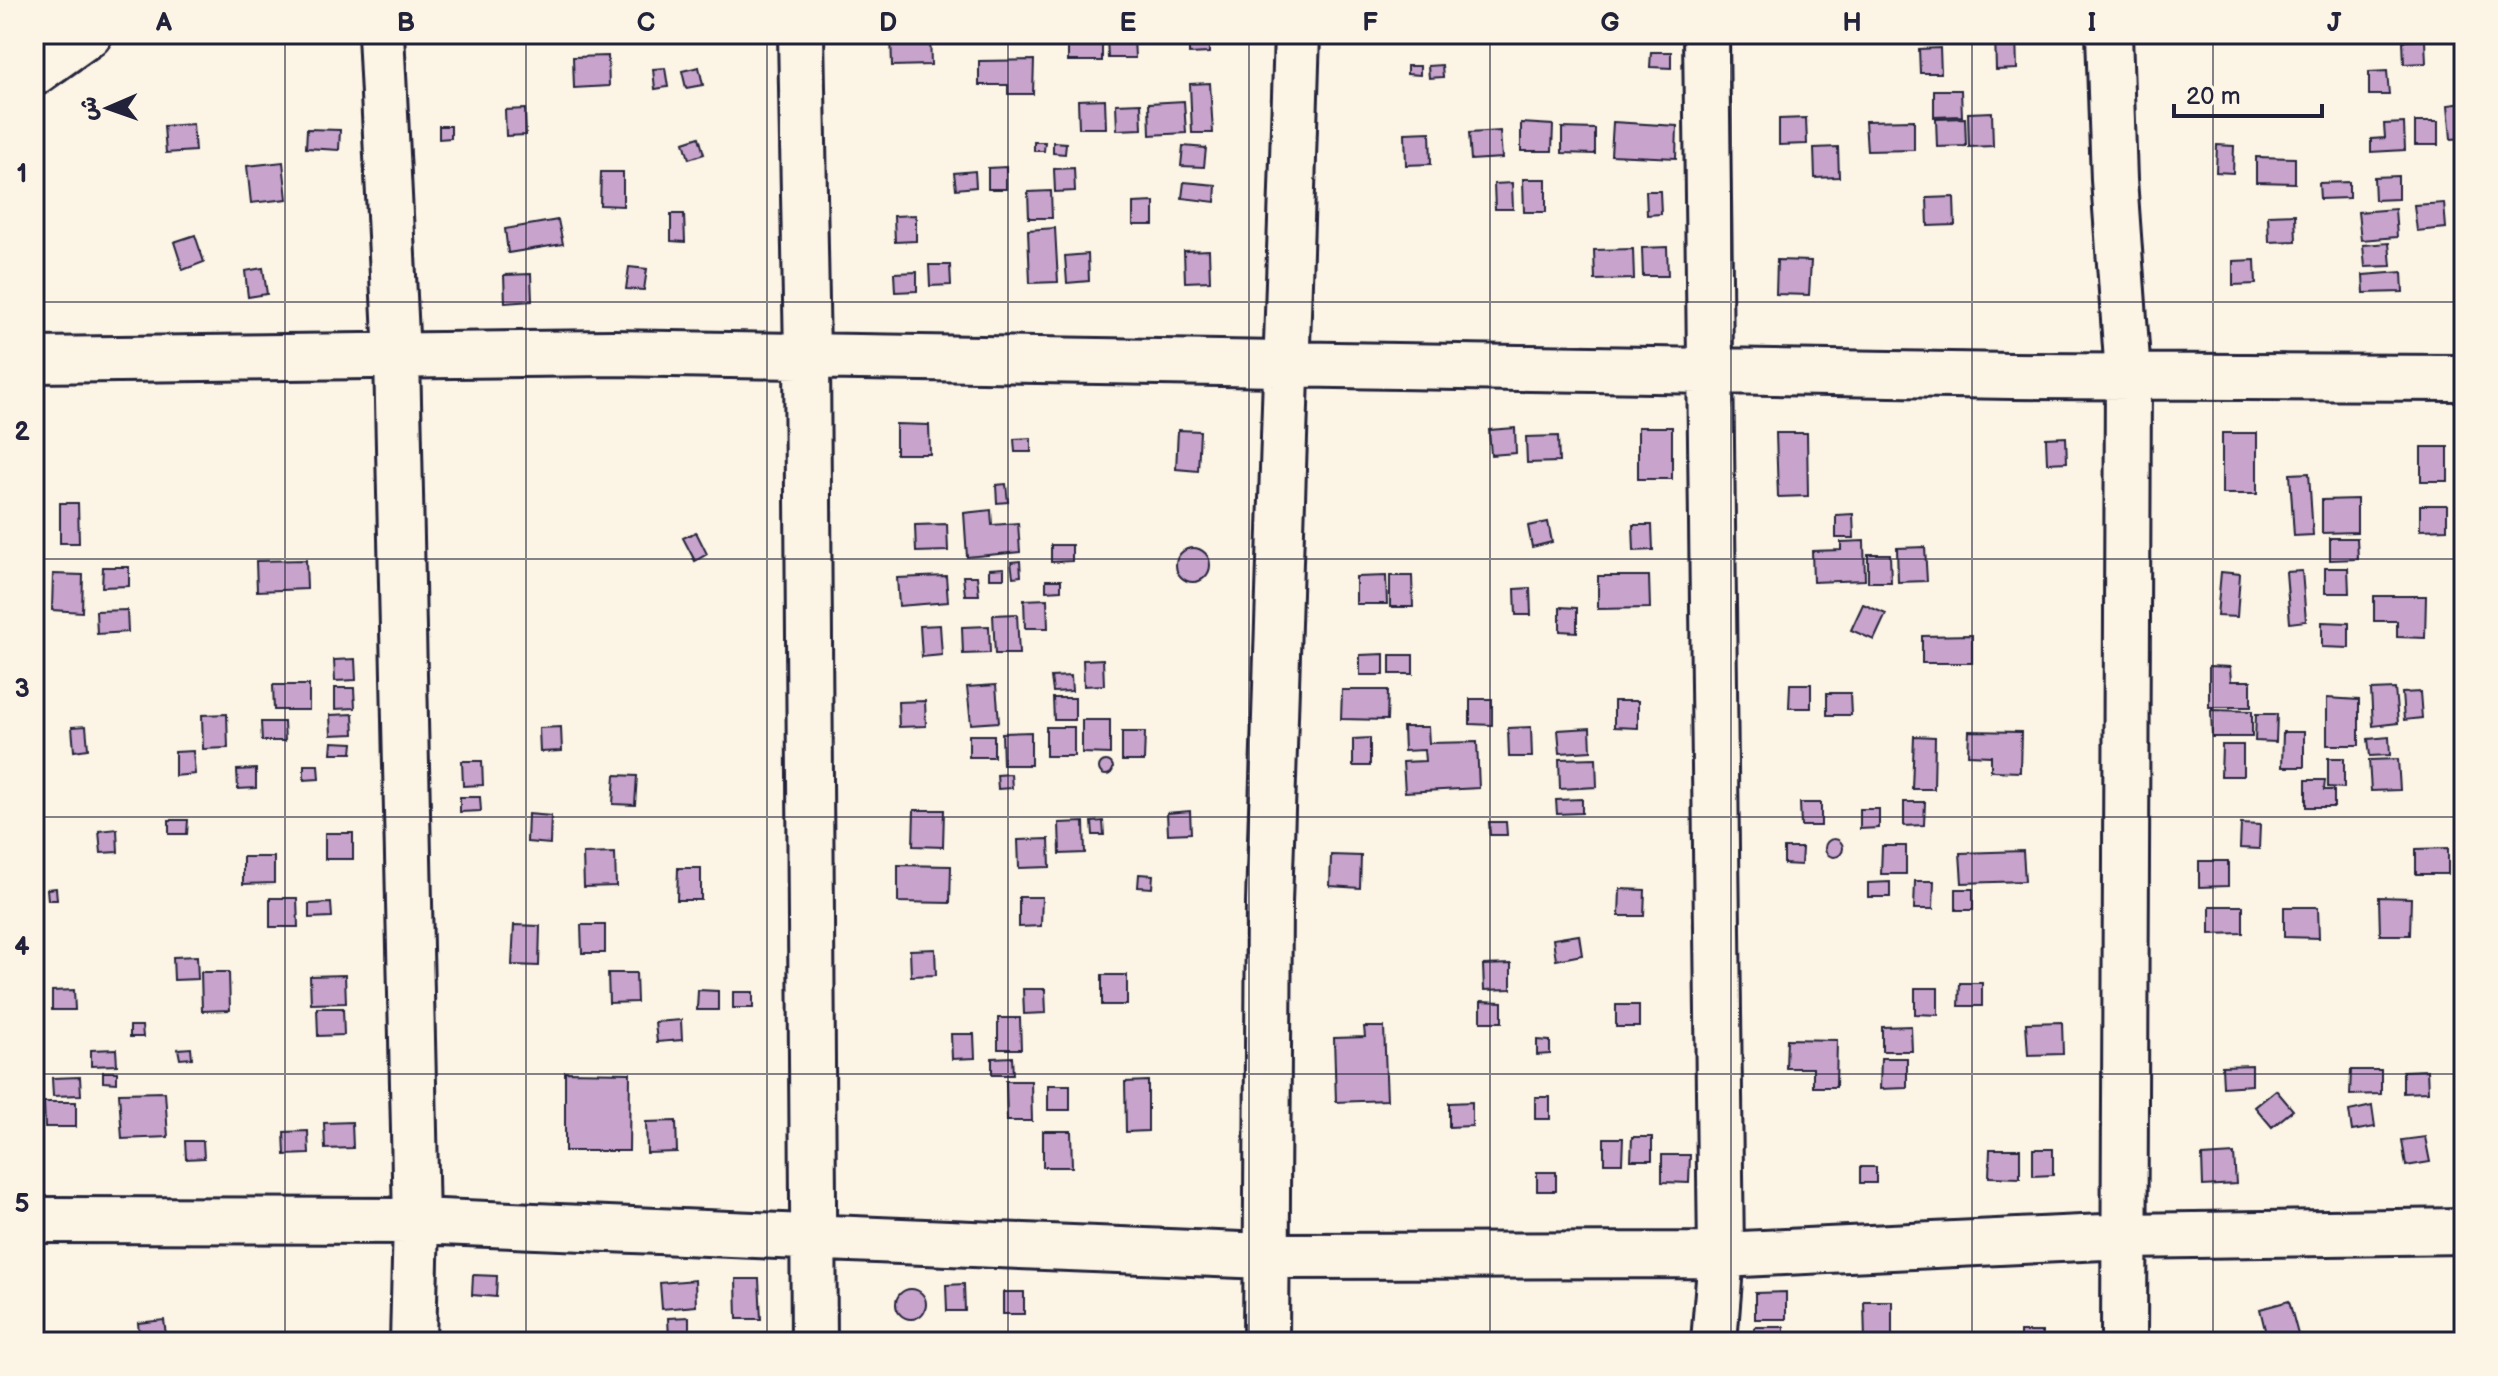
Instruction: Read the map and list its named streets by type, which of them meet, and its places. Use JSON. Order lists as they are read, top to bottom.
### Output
{
  "scale_bar": "20 m",
  "north": "left",
  "grid": {
    "columns": [
      "A",
      "B",
      "C",
      "D",
      "E",
      "F",
      "G",
      "H",
      "I",
      "J"
    ],
    "rows": [
      "1",
      "2",
      "3",
      "4",
      "5"
    ]
  }
}
